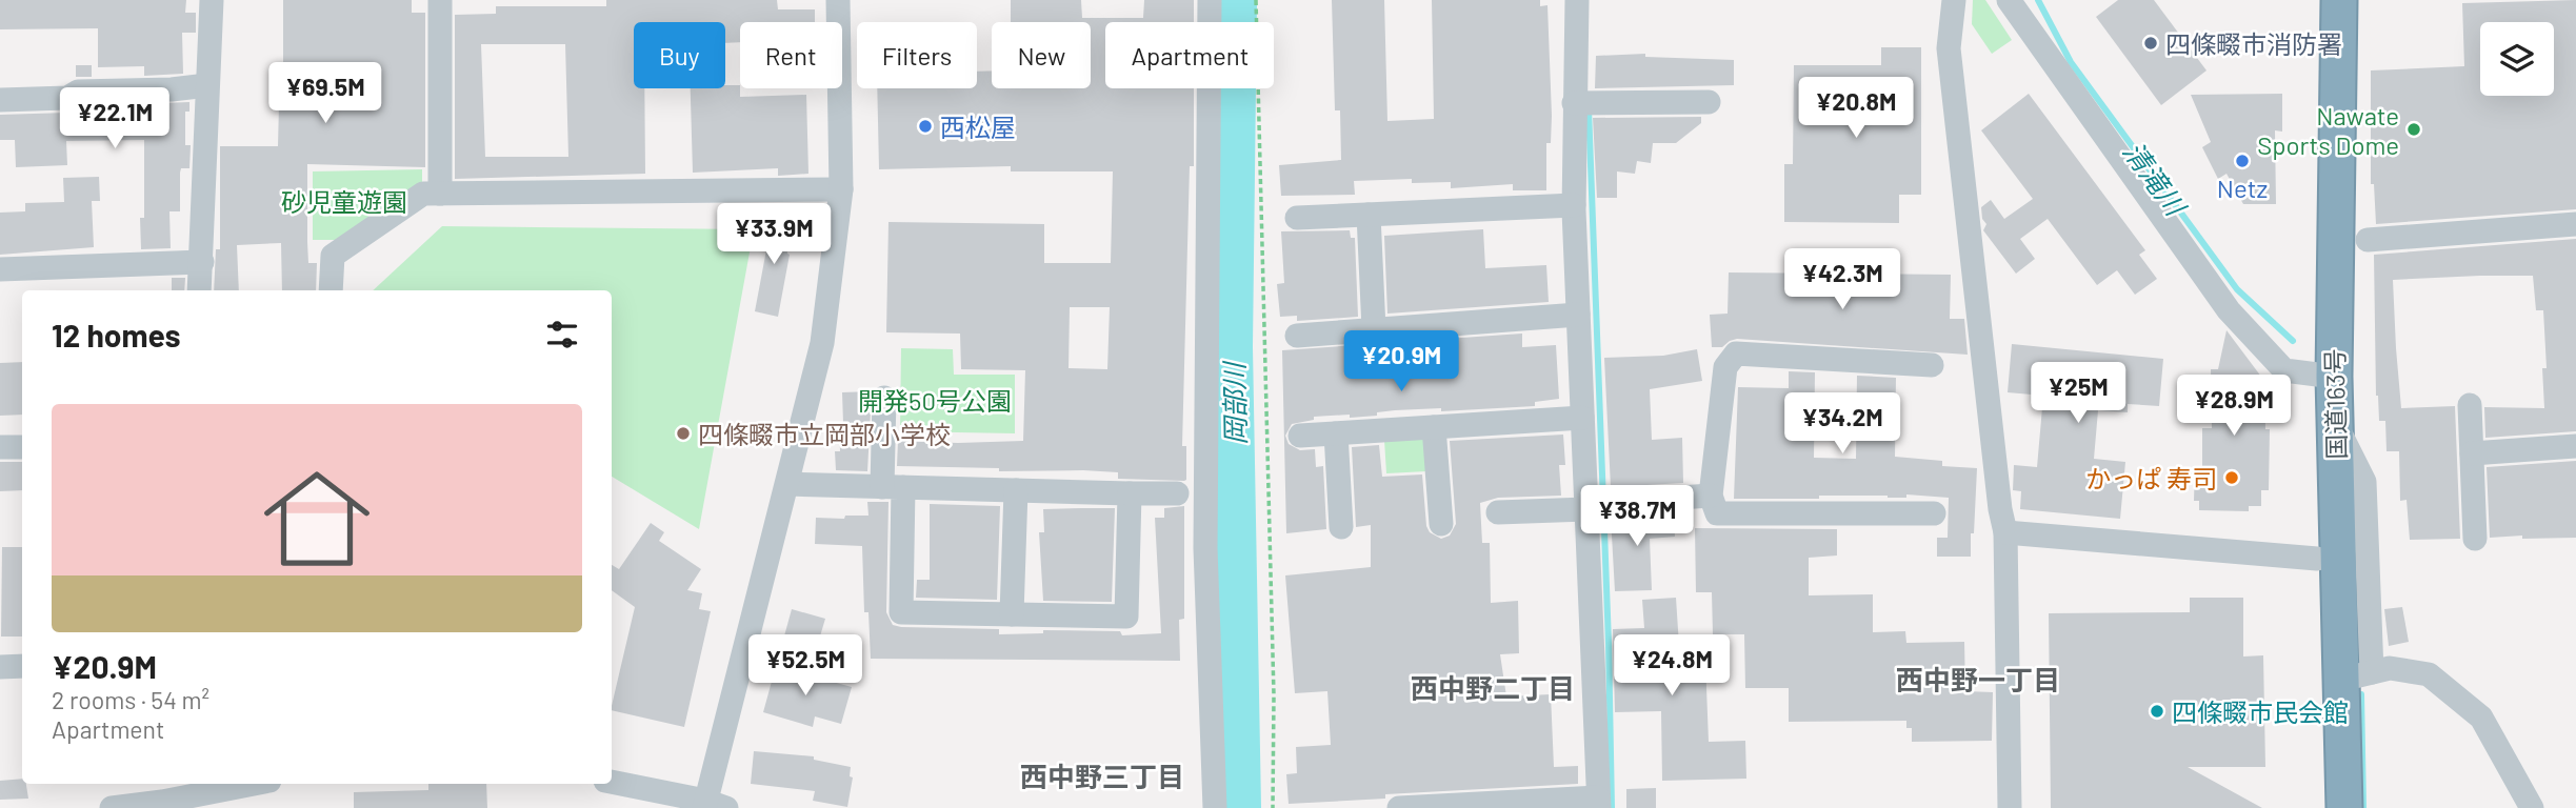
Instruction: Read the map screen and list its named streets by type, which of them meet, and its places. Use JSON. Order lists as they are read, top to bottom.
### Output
{
  "streets": {
    "highway": ["国道163号"]
  },
  "districts": ["西中野一丁目", "西中野二丁目", "西中野三丁目"],
  "water": ["清滝川", "岡部川"],
  "parks": ["砂児童遊園", "開発50号公園"],
  "places": [
    "四條畷市消防署",
    "西松屋",
    "Nawate Sports Dome",
    "Netz",
    "四條畷市立岡部小学校",
    "かっぱ 寿司",
    "四條畷市民会館"
  ],
  "page": {
    "chip": [
      "Buy",
      "Rent",
      "Filters",
      "New",
      "Apartment"
    ],
    "price": [
      "¥69.5M",
      "¥20.8M",
      "¥22.1M",
      "¥33.9M",
      "¥42.3M",
      "¥20.9M",
      "¥25M",
      "¥28.9M",
      "¥34.2M",
      "¥38.7M",
      "¥52.5M",
      "¥24.8M"
    ],
    "heading": "12 homes",
    "list": [
      {
        "name": "¥20.9M",
        "note": "2 rooms · 54 m² · Apartment"
      }
    ]
  }
}
